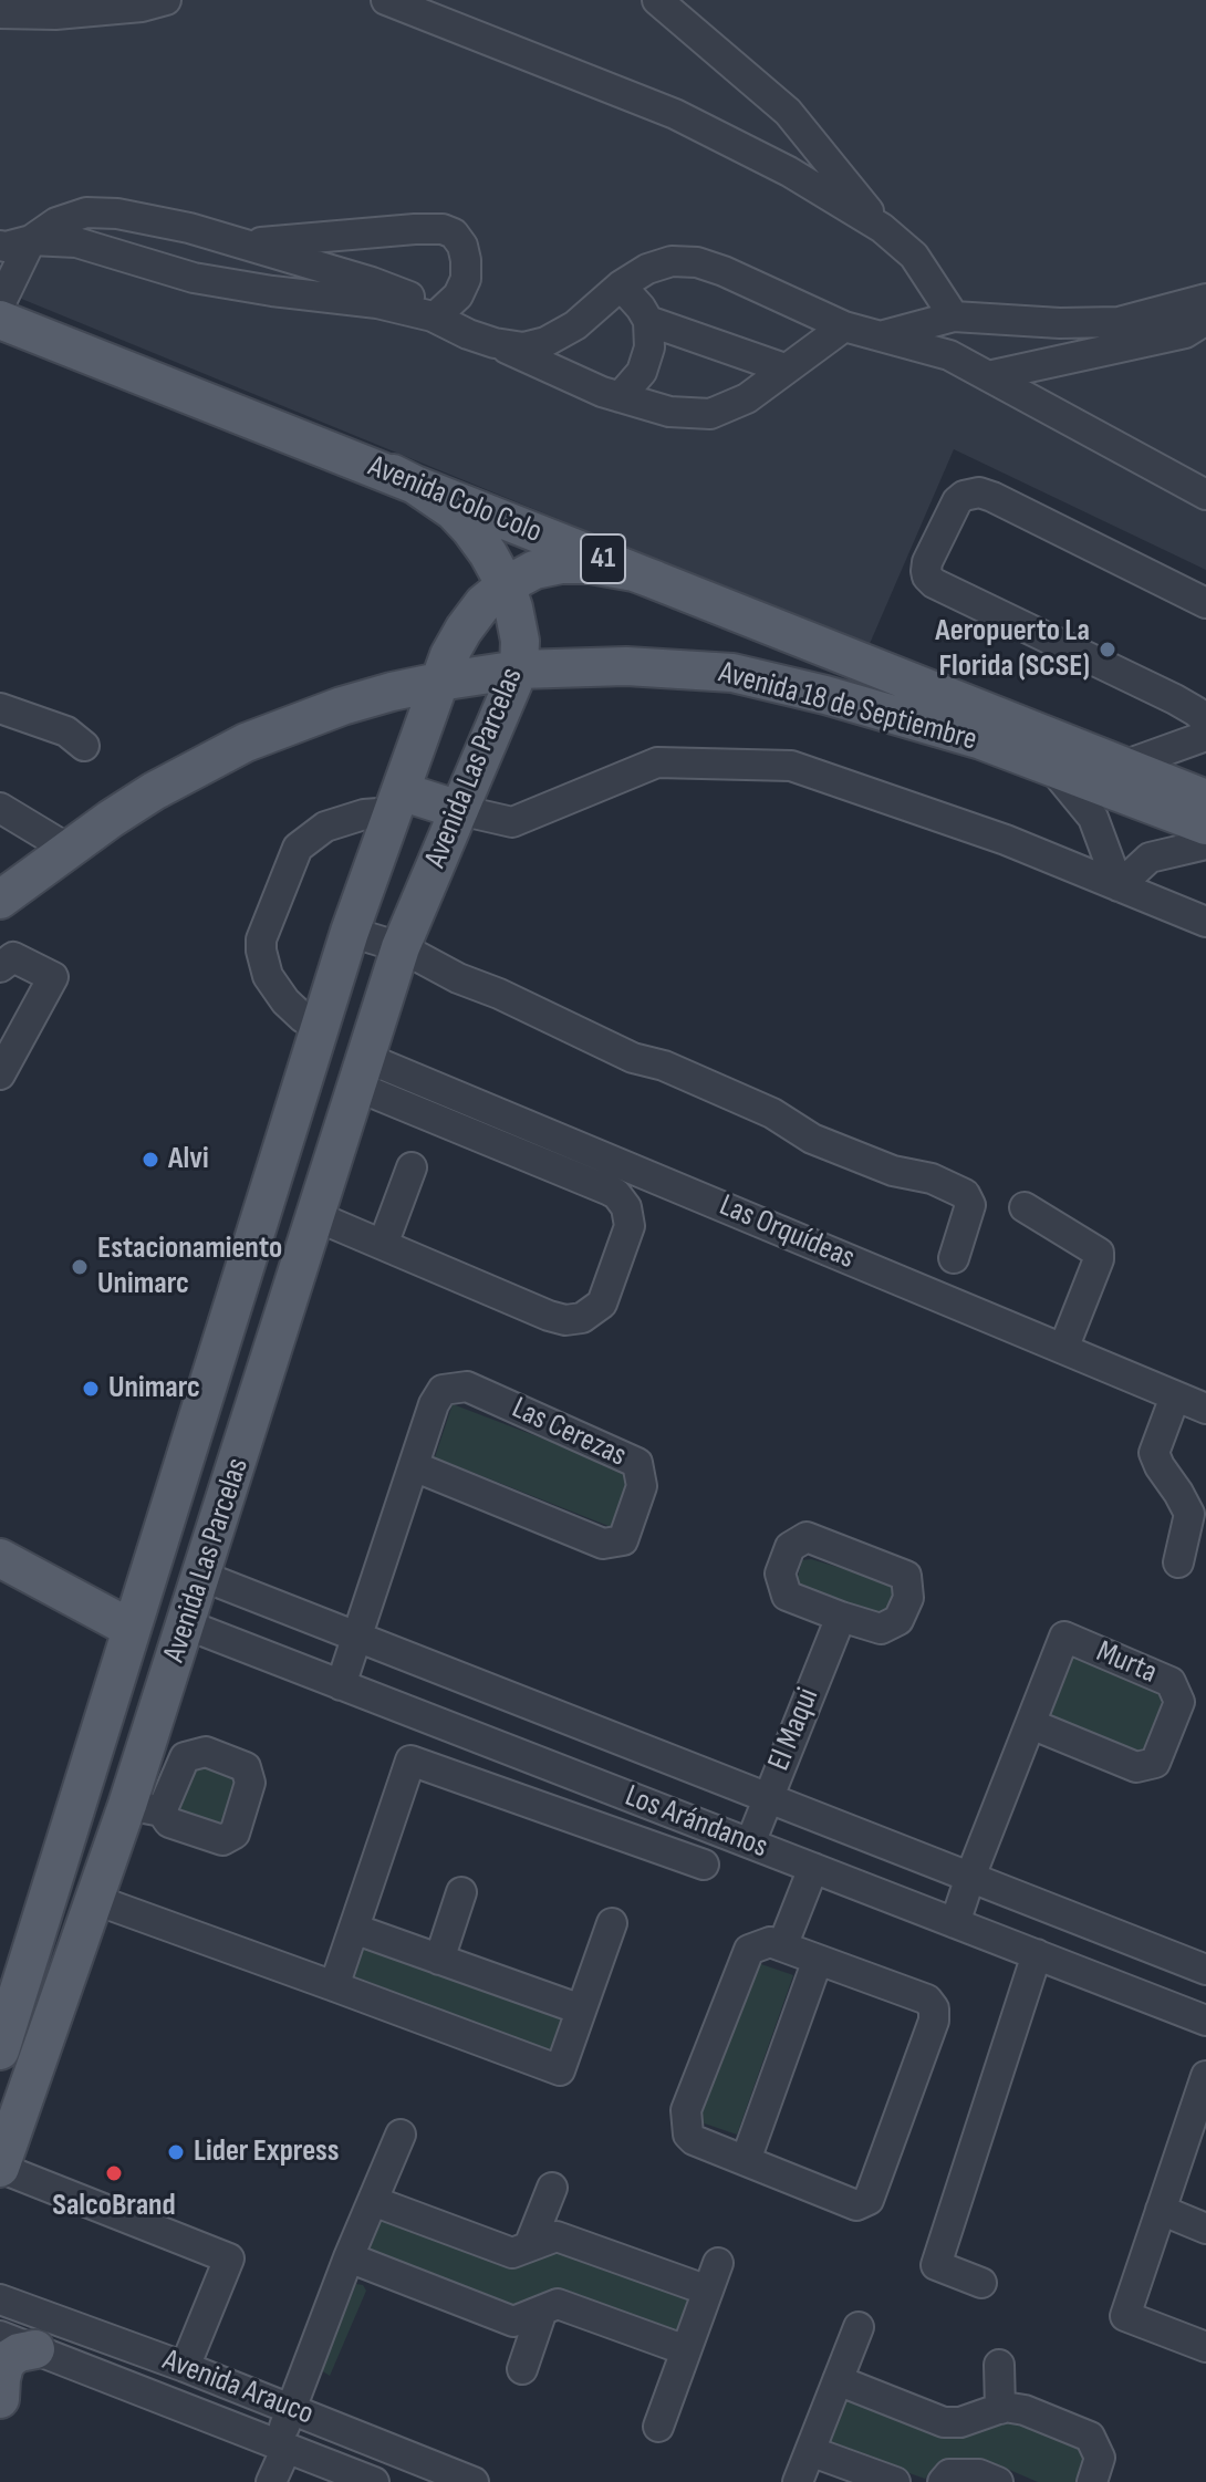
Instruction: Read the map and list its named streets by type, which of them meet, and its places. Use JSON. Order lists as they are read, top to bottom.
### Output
{
  "streets": {
    "main road": [
      "Avenida Colo Colo",
      "41",
      "Avenida 18 de Septiembre",
      "Avenida Las Parcelas"
    ],
    "street": [
      "Las Orquídeas",
      "Las Cerezas",
      "Murta",
      "El Maqui",
      "Los Arándanos",
      "Avenida Arauco"
    ]
  },
  "crossings": [
    ["Avenida Colo Colo", "Avenida Las Parcelas"],
    ["Avenida 18 de Septiembre", "Avenida Las Parcelas"],
    ["Avenida Las Parcelas", "Las Orquídeas"],
    ["Avenida Las Parcelas", "Los Arándanos"],
    ["Las Cerezas", "Los Arándanos"],
    ["Murta", "Los Arándanos"],
    ["El Maqui", "Los Arándanos"]
  ],
  "places": [
    "Aeropuerto La Florida (SCSE)",
    "Alvi",
    "Estacionamiento Unimarc",
    "Unimarc",
    "Lider Express",
    "SalcoBrand"
  ]
}
